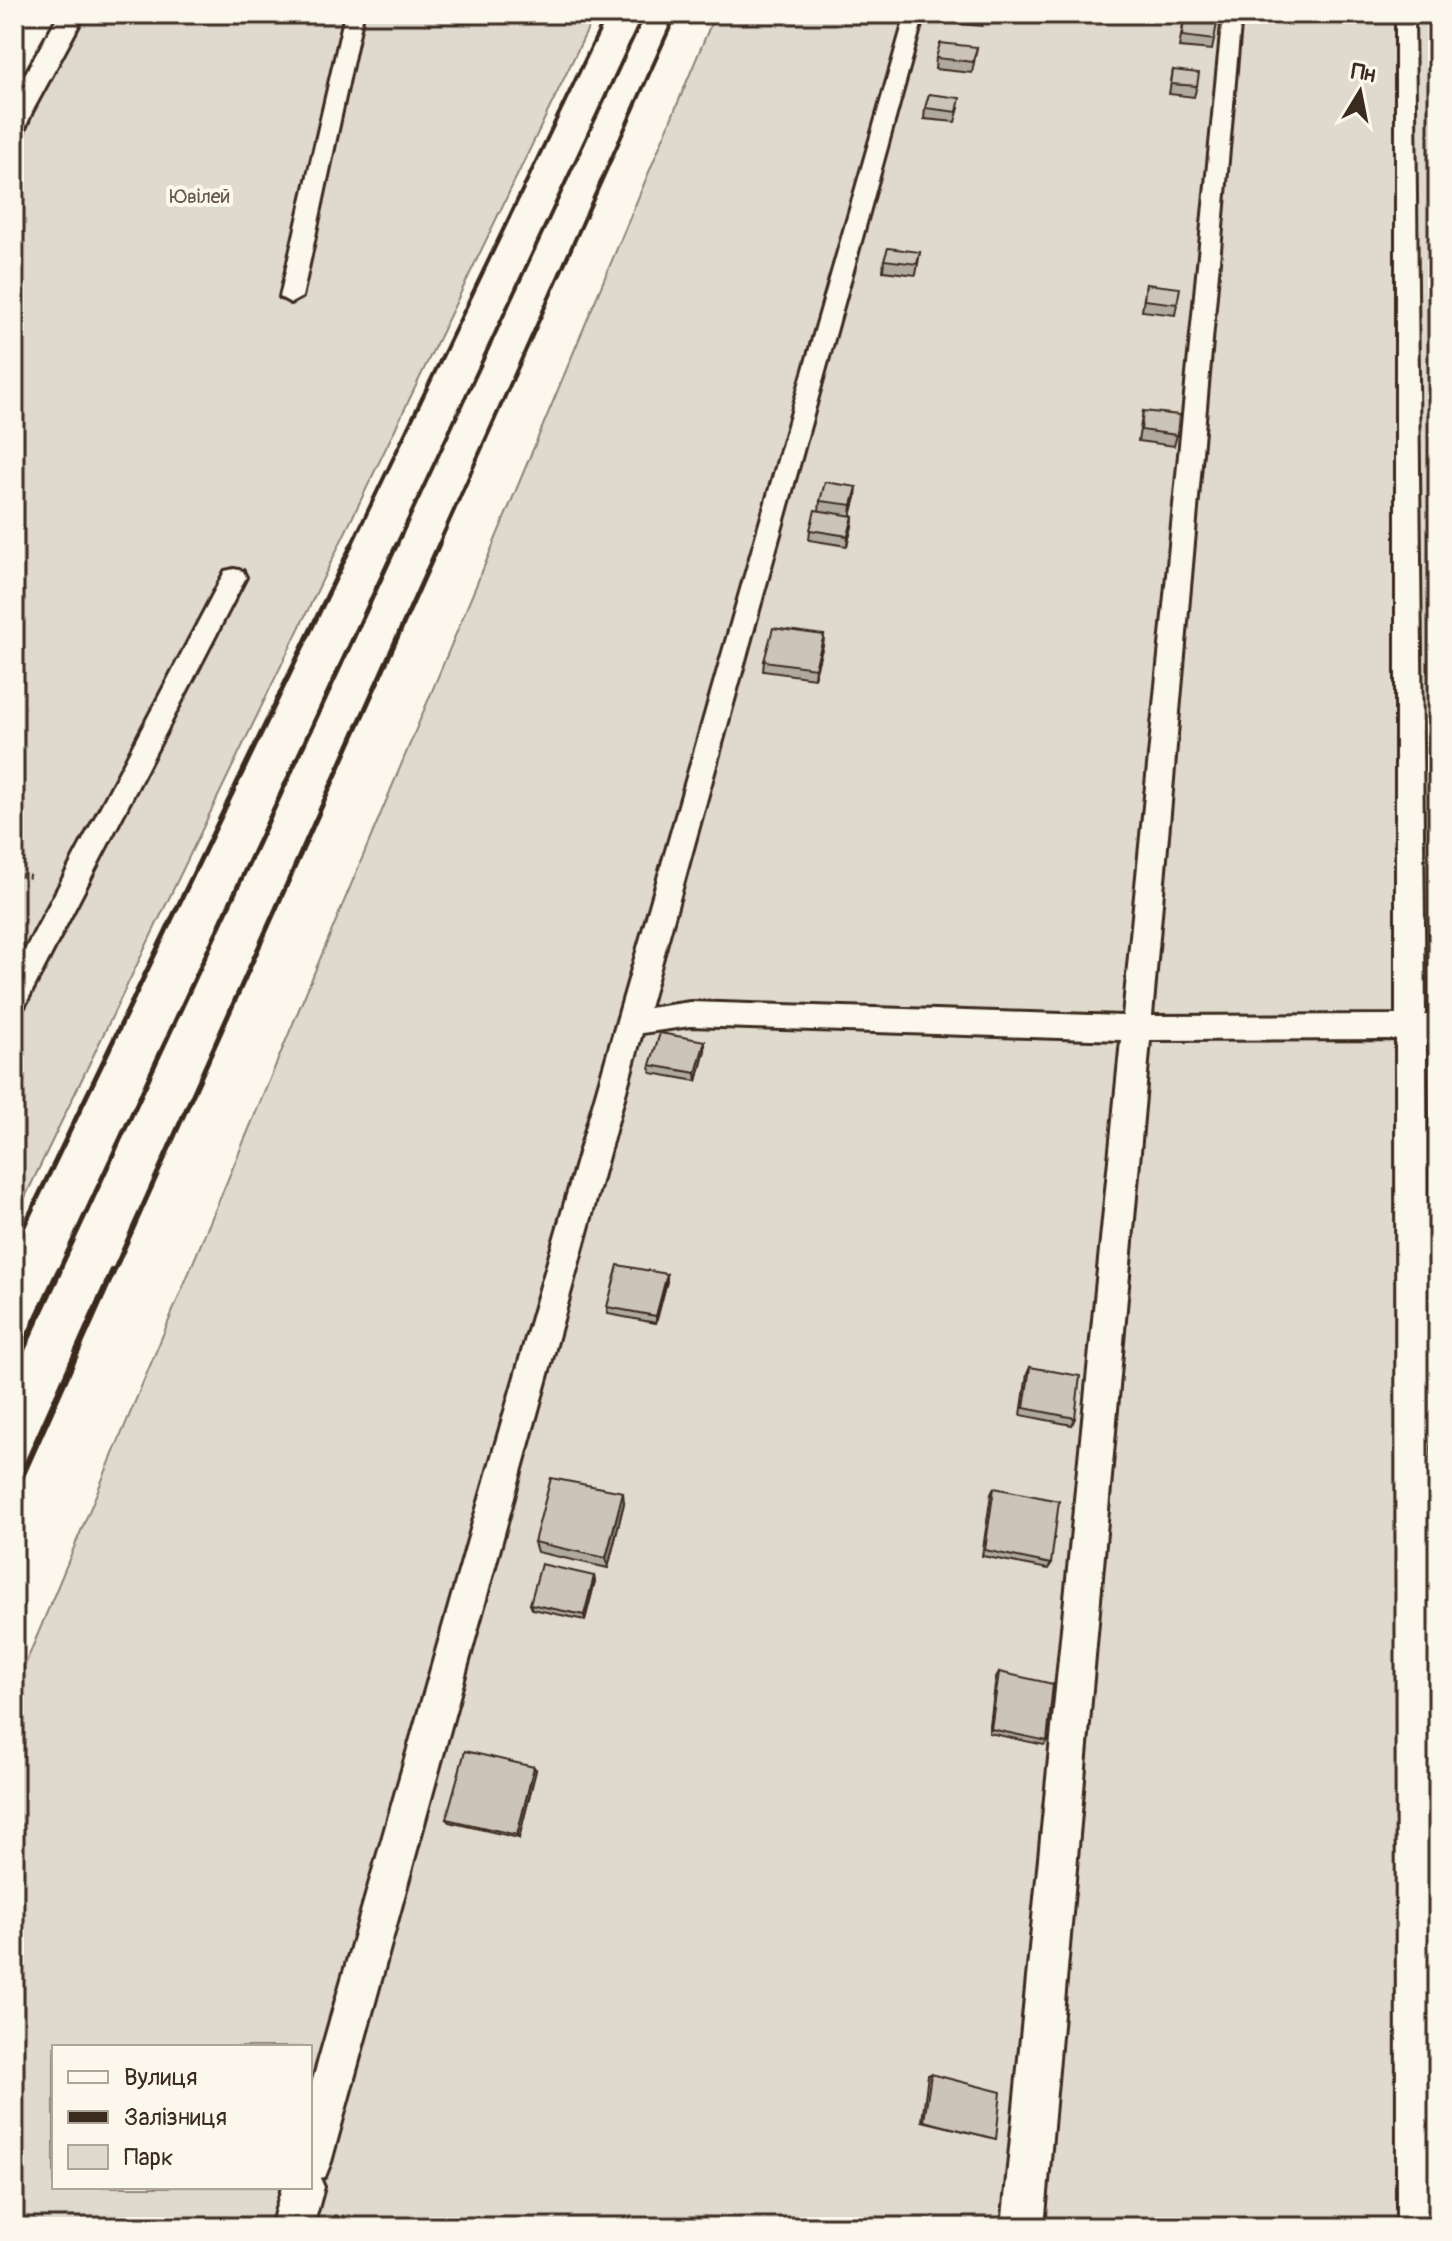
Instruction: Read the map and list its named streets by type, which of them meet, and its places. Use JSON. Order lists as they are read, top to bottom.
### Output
{
  "parks": ["Ювілей"],
  "legend": ["Вулиця", "Залізниця", "Парк"],
  "north": "top"
}
